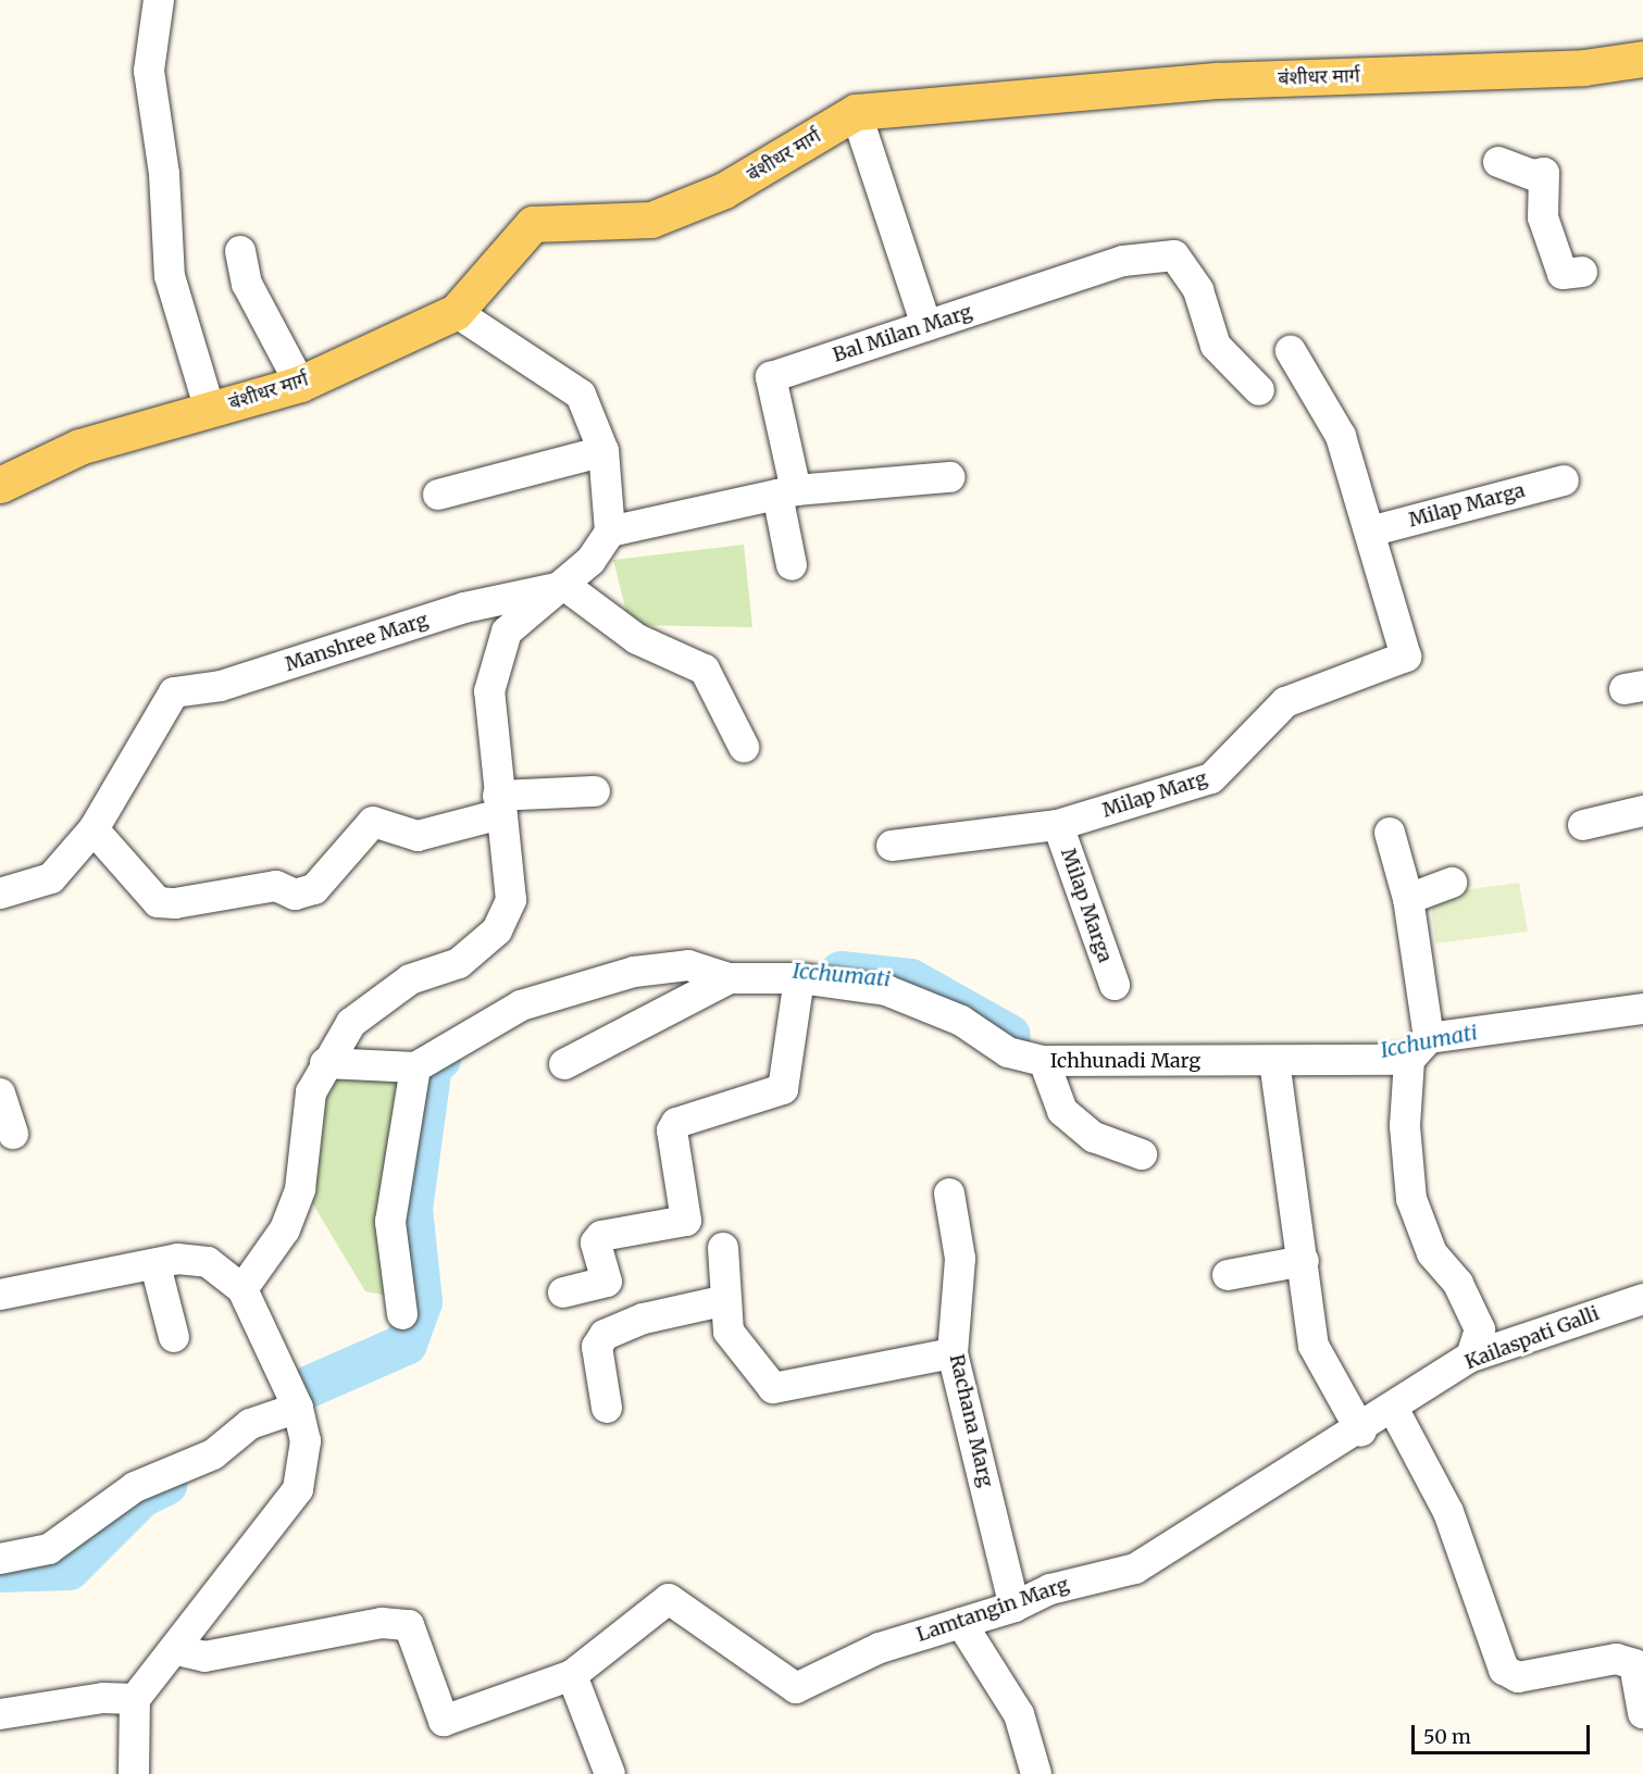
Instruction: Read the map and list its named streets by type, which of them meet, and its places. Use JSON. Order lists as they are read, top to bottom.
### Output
{
  "streets": {
    "main road": ["बंशीधर मार्ग"],
    "street": [
      "Bal Milan Marg",
      "Milap Marga",
      "Manshree Marg",
      "Milap Marg",
      "Ichhunadi Marg",
      "Kailaspati Galli",
      "Rachana Marg",
      "Lamtangin Marg"
    ]
  },
  "crossings": [
    ["Milap Marga", "Milap Marg"],
    ["Kailaspati Galli", "Lamtangin Marg"],
    ["Rachana Marg", "Lamtangin Marg"]
  ],
  "water": ["Icchumati"],
  "scale_bar": "50 m"
}
